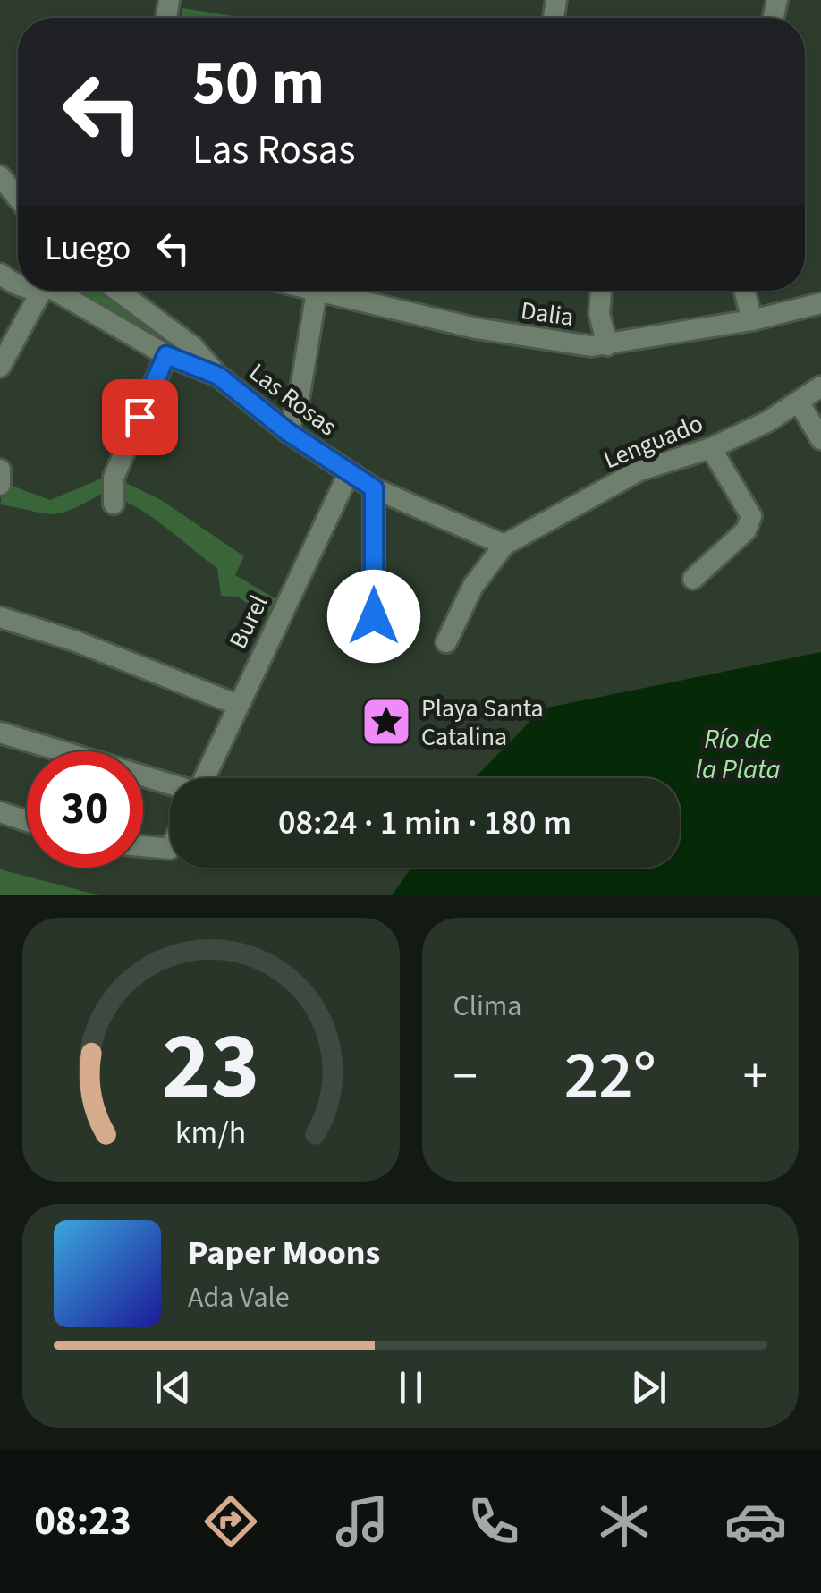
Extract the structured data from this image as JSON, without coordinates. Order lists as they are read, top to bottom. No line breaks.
{"streets":{"street":["Dalia","Las Rosas","Lenguado","Burel"]},"crossings":[["Las Rosas","Lenguado"],["Las Rosas","Burel"]],"water":["Río de la Plata"],"places":{"place":["Playa Santa Catalina"]},"page":{"turn":["50 m","Las Rosas"],"then":"Luego","limit":"30","trip":"08:24 · 1 min · 180 m","tile":"Clima","heat":["−","22°","+"],"song":["Paper Moons","Ada Vale"],"tabs":"08:23","gauge":["23","km/h"]}}
